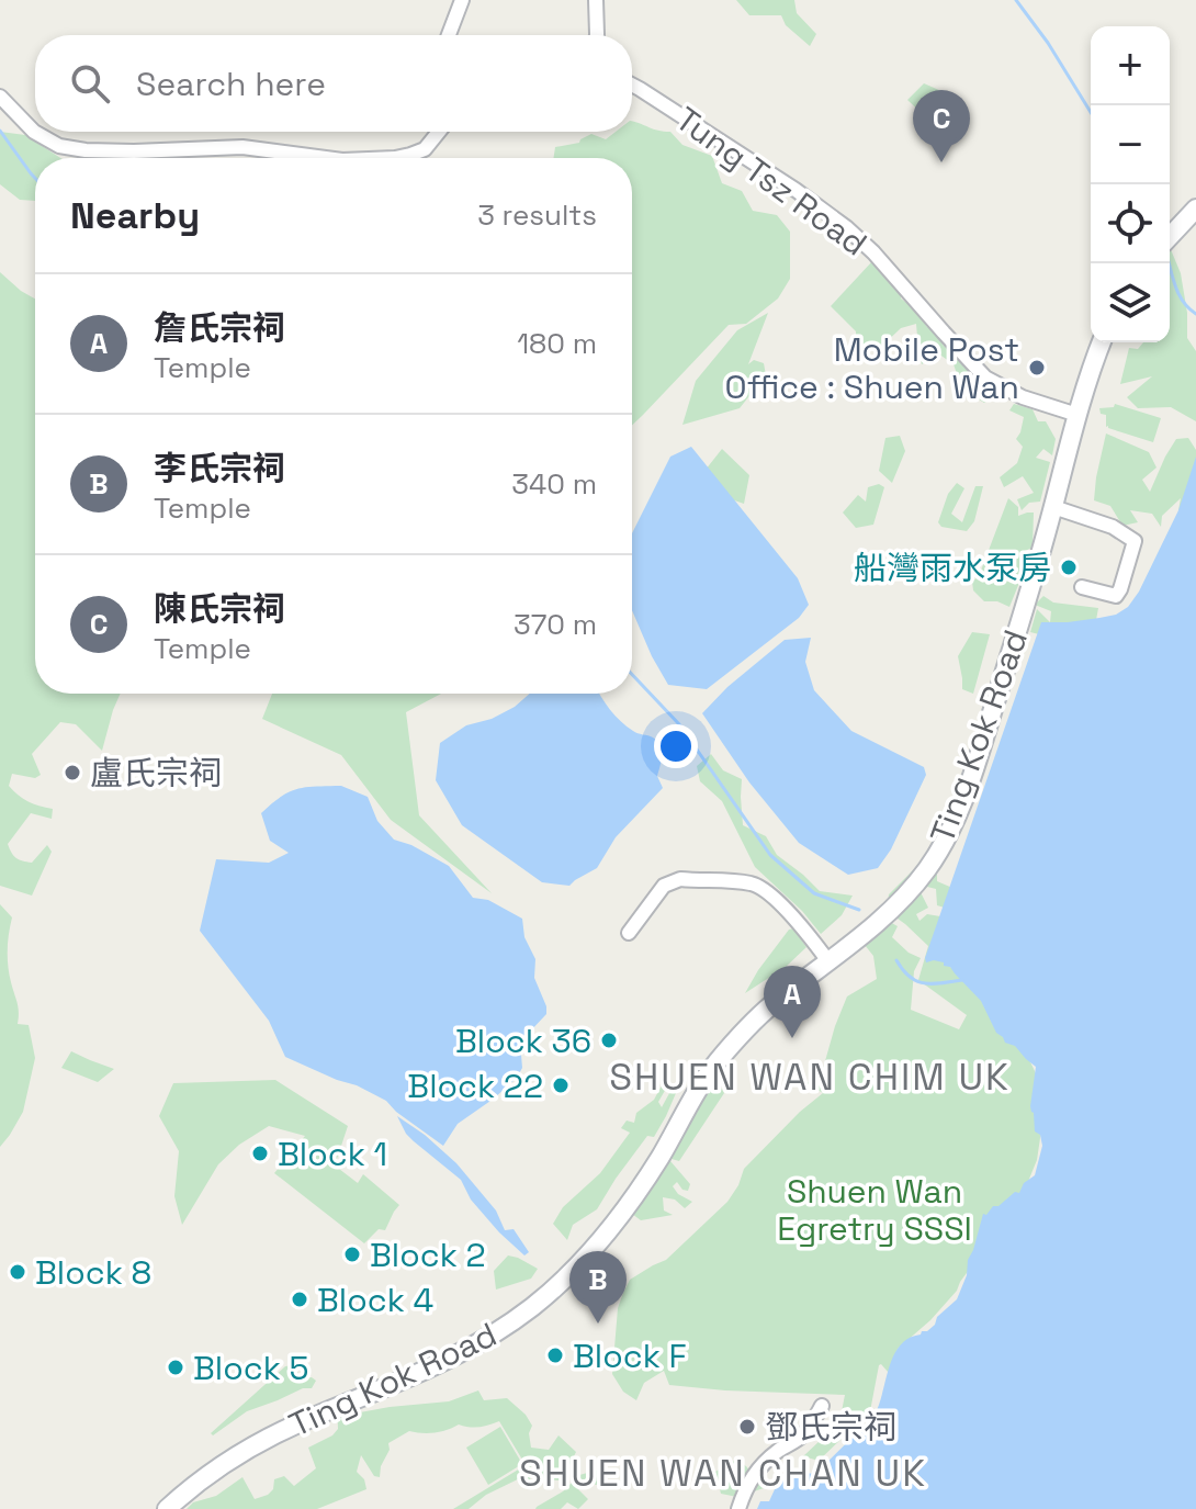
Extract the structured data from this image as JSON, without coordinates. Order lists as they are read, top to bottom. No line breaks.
{"streets":{"main road":["Ting Kok Road"],"street":["Tung Tsz Road"]},"crossings":[["Tung Tsz Road","Ting Kok Road"]],"districts":["SHUEN WAN CHIM UK","SHUEN WAN CHAN UK"],"parks":["Shuen Wan Egretry SSSI"],"places":["Mobile Post Office : Shuen Wan","船灣雨水泵房","盧氏宗祠","Block 36","Block 22","Block 1","Block 2","Block 8","Block 4","Block F","Block 5","鄧氏宗祠"],"page":{"map_buttons":["+","−"],"search":"Search here","pins":["C","A","B"],"heading":["Nearby","3 results"],"list":[{"mark":"A","name":"詹氏宗祠","note":"Temple","value":"180 m"},{"mark":"B","name":"李氏宗祠","note":"Temple","value":"340 m"},{"mark":"C","name":"陳氏宗祠","note":"Temple","value":"370 m"}]}}
